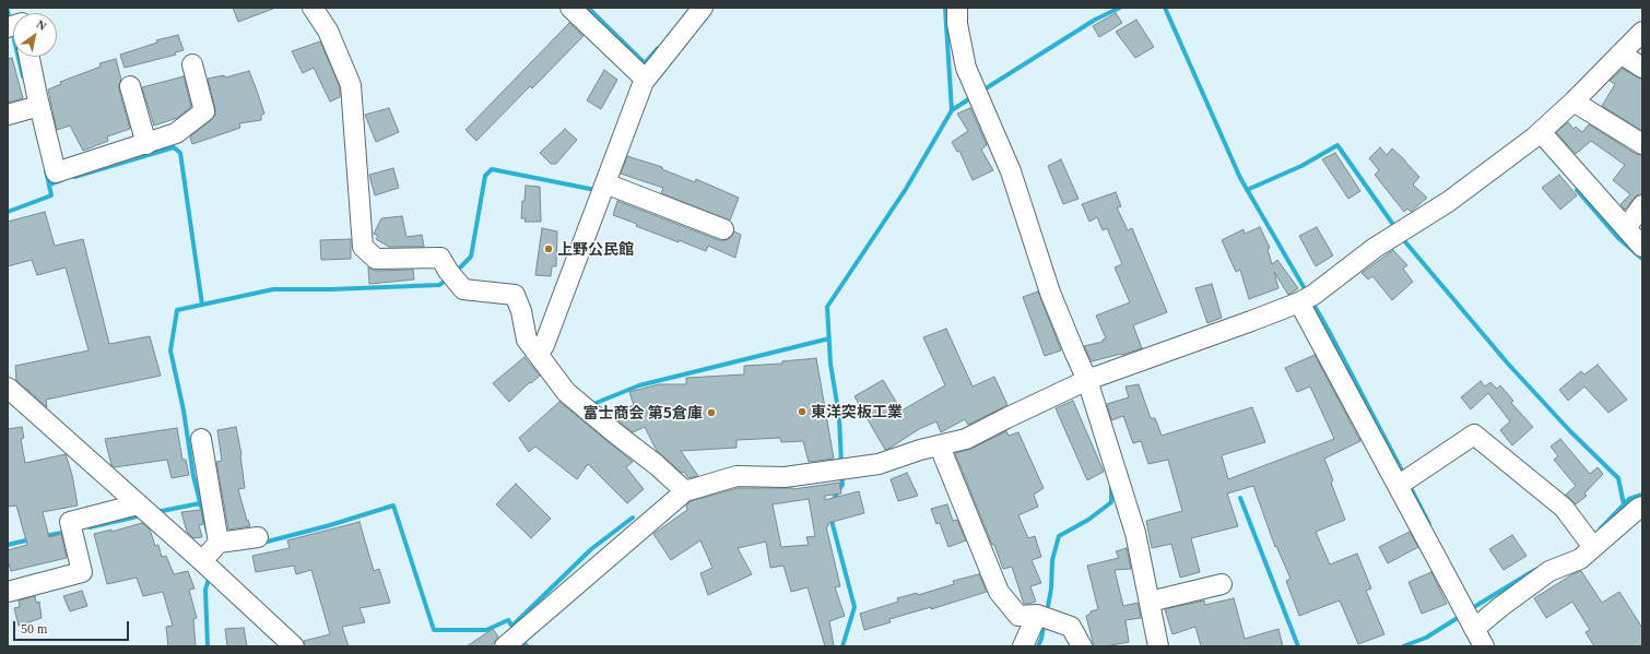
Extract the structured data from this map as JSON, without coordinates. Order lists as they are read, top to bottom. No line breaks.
{"places":["上野公民館","東洋突板工業","富士商会 第5倉庫"],"scale_bar":"50 m","north":"top right"}
